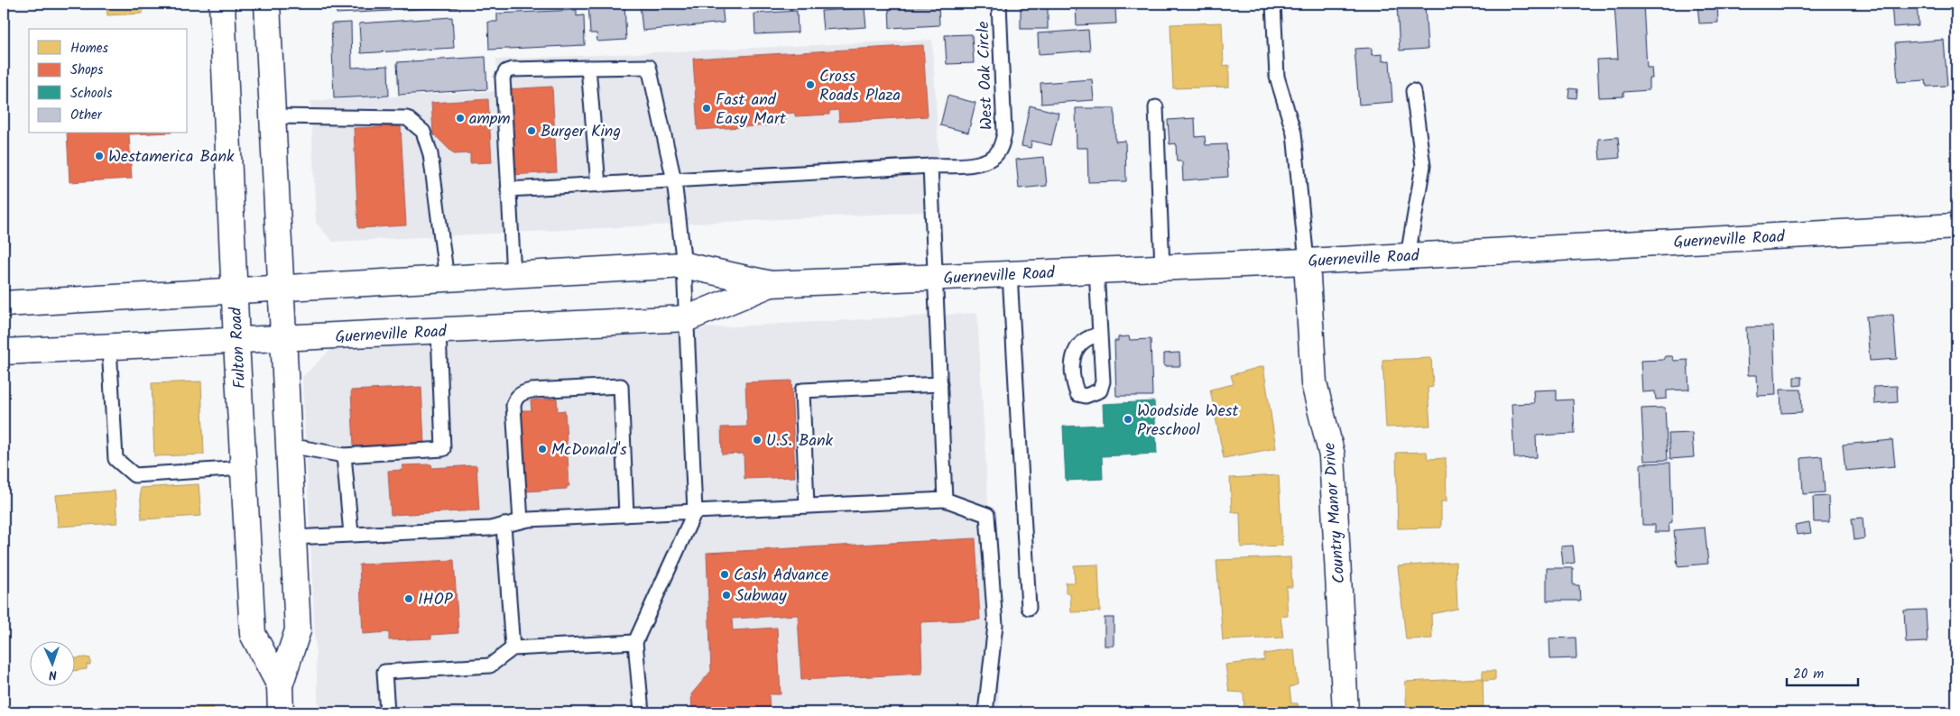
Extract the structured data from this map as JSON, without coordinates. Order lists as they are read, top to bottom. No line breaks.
{"streets":{"main road":["Guerneville Road","Fulton Road","Country Manor Drive"],"lane":["West Oak Circle"]},"crossings":[["Guerneville Road","Fulton Road"],["Guerneville Road","Country Manor Drive"]],"places":["Cross Roads Plaza","Fast and Easy Mart","ampm","Burger King","Westamerica Bank","Woodside West Preschool","U.S. Bank","McDonald's","Cash Advance","Subway","IHOP"],"legend":["Homes","Shops","Schools","Other"],"scale_bar":"20 m","north":"bottom"}
